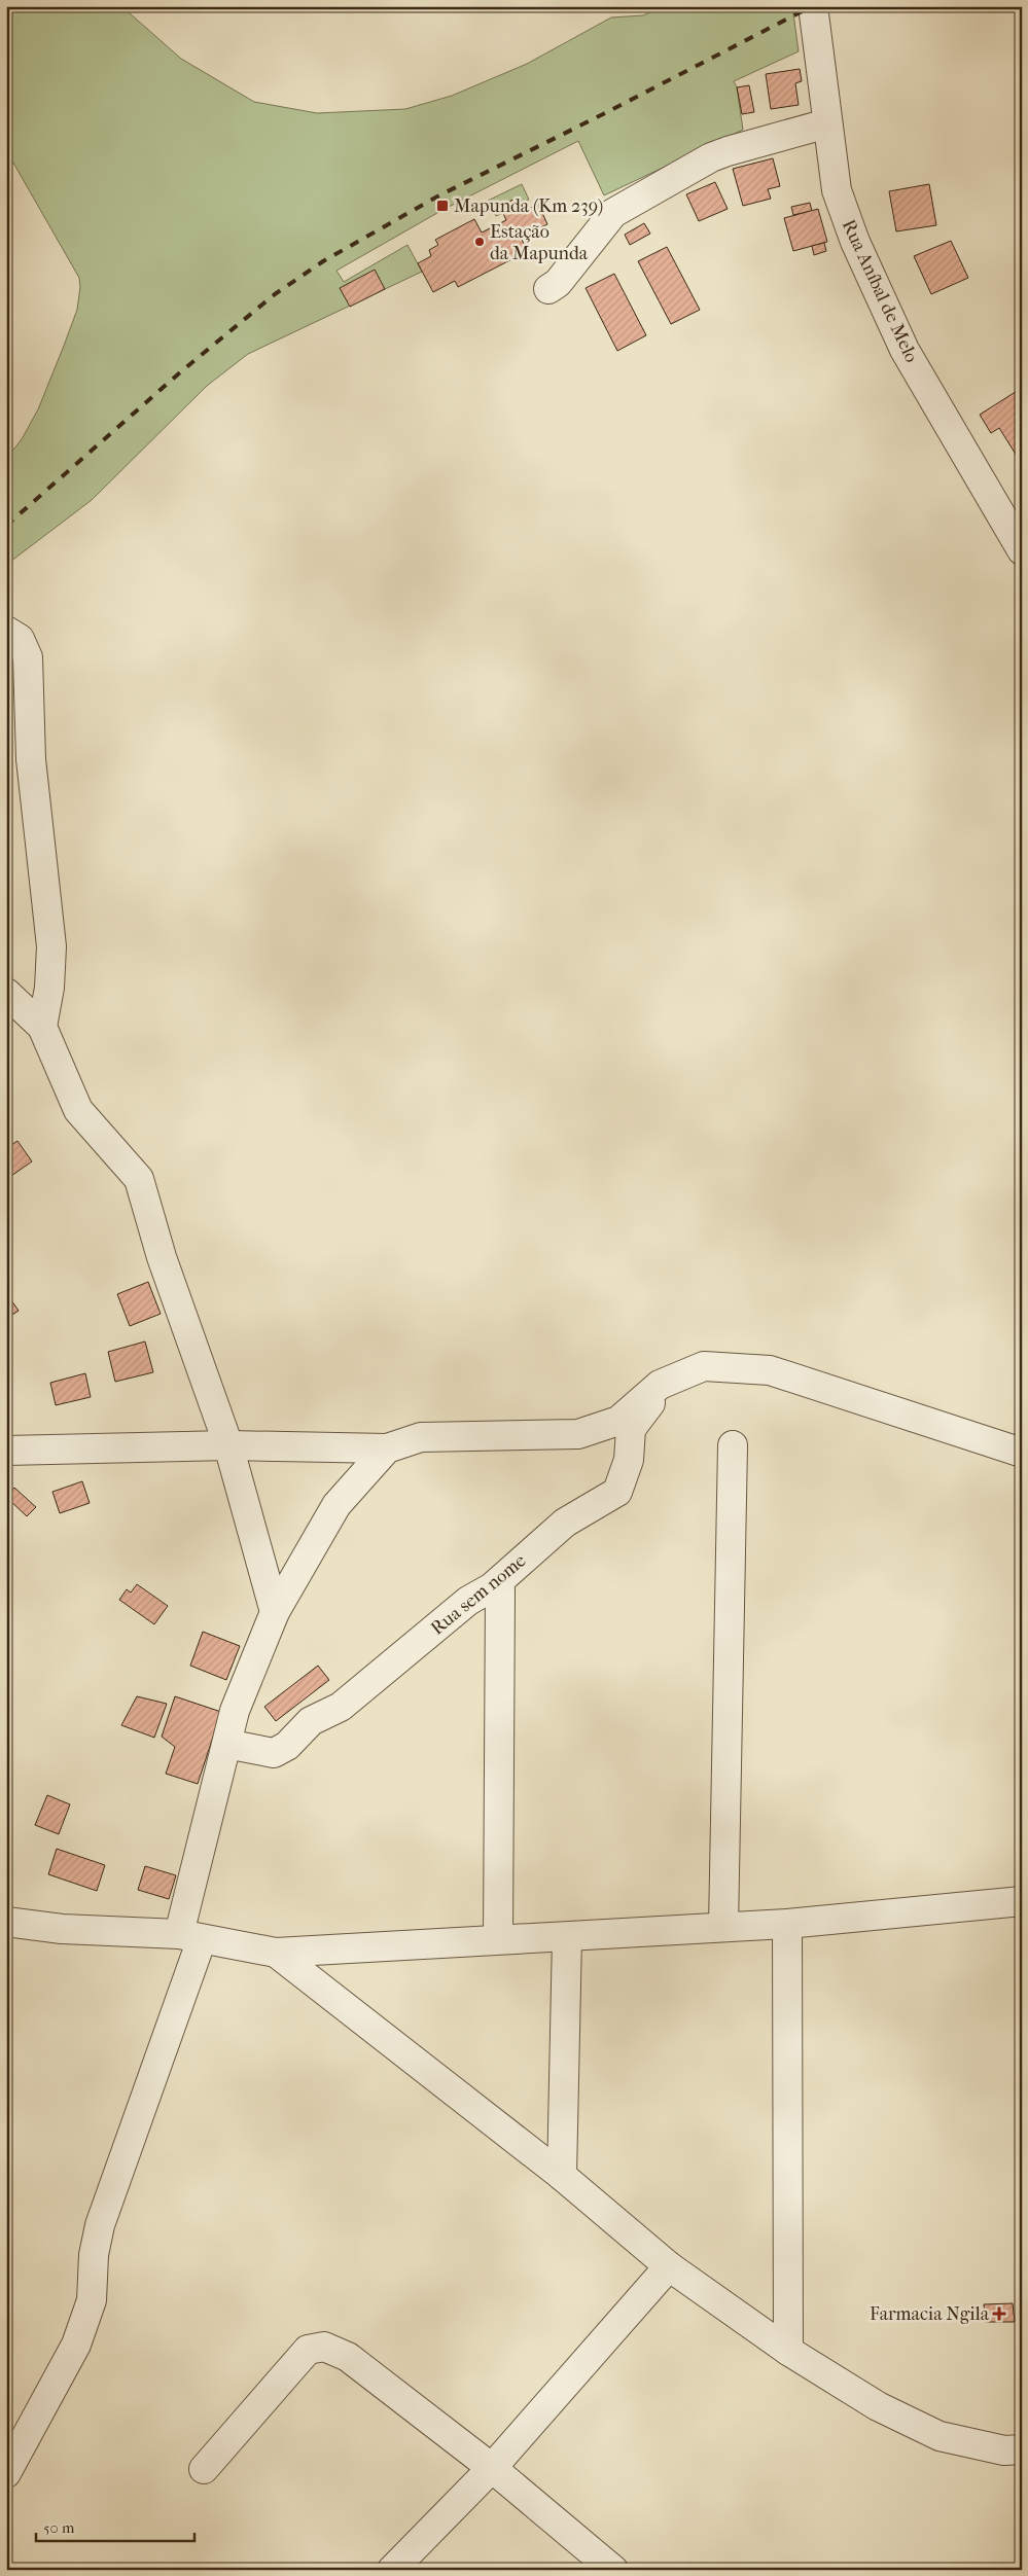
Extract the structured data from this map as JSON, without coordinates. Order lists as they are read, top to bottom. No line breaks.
{"streets":{"street":["Rua Aníbal de Melo","Rua sem nome"]},"places":{"transit":["Mapunda (Km 239)"],"other":["Estação da Mapunda"],"health":["Farmacia Ngila"]},"scale_bar":"50 m"}
